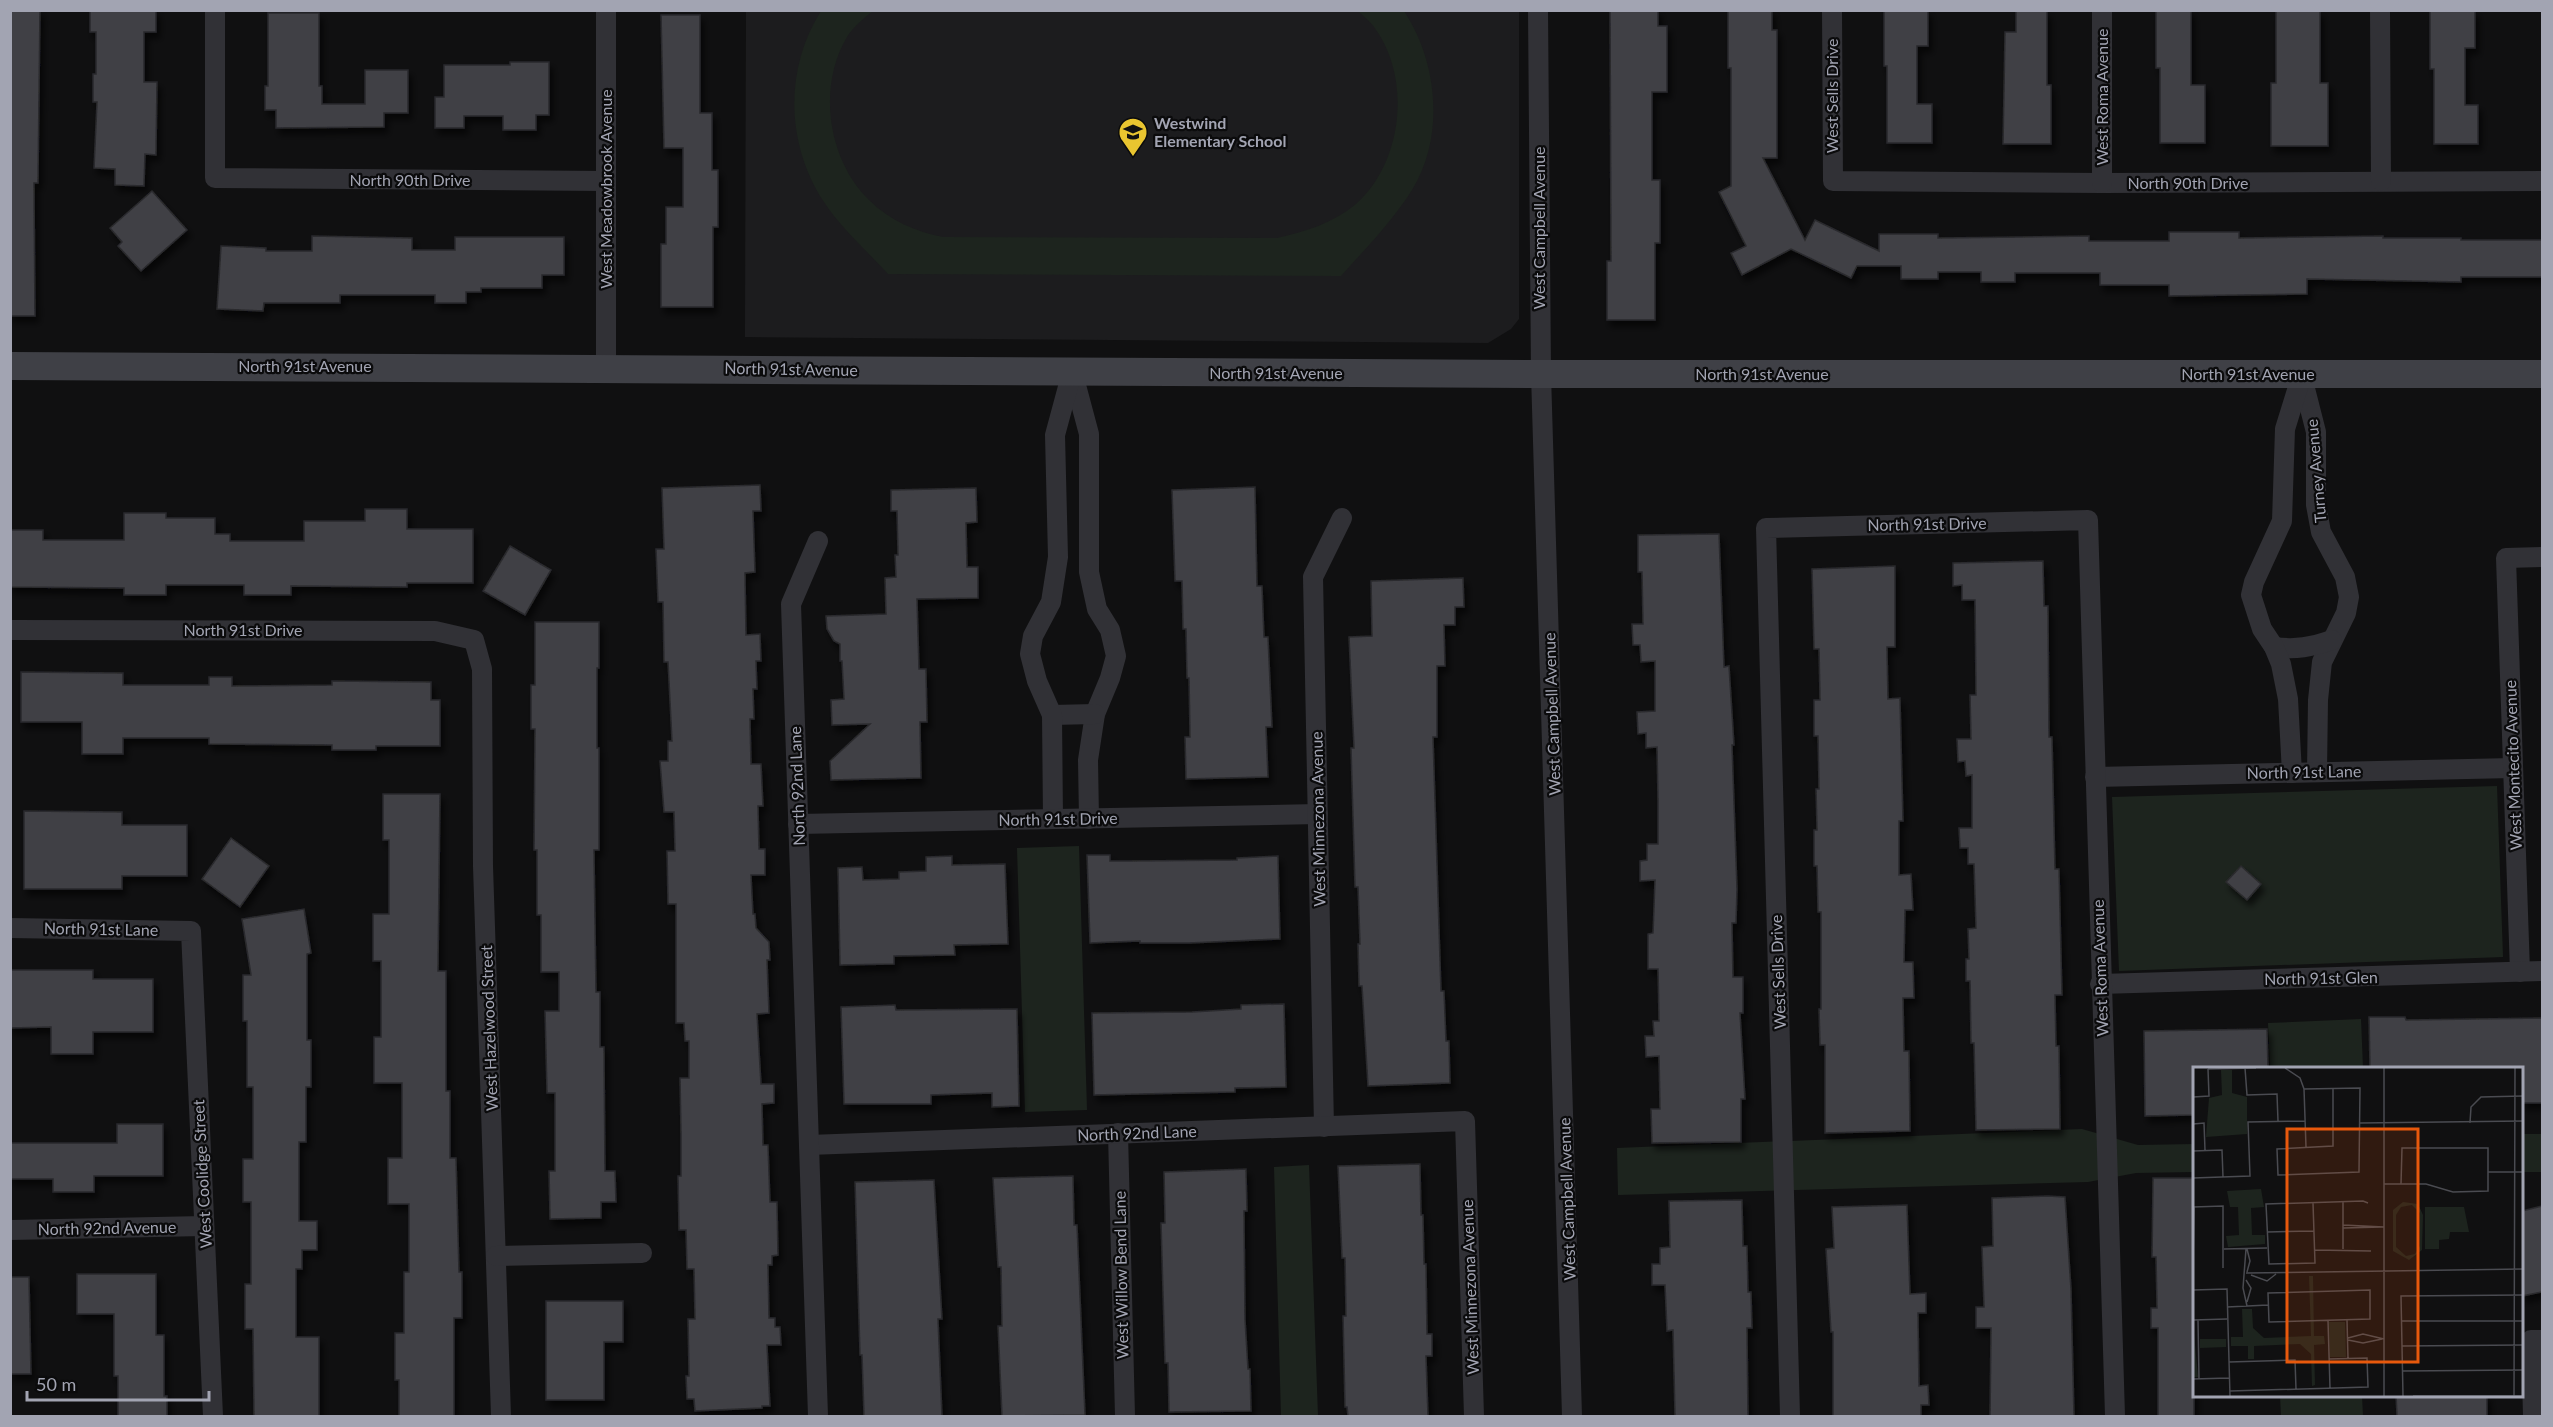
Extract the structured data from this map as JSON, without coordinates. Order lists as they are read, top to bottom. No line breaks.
{"streets":{"main road":["North 91st Avenue"],"street":["West Sells Drive","West Roma Avenue","North 90th Drive","West Meadowbrook Avenue","West Campbell Avenue","Turney Avenue","North 91st Drive","West Montecito Avenue","North 91st Lane","North 92nd Lane","West Minnezona Avenue","North 91st Glen","West Hazelwood Street","West Coolidge Street","North 92nd Avenue","West Willow Bend Lane"]},"crossings":[["West Sells Drive","North 90th Drive"],["West Sells Drive","North 91st Drive"],["West Roma Avenue","North 90th Drive"],["West Roma Avenue","North 91st Drive"],["West Roma Avenue","North 91st Lane"],["West Roma Avenue","North 91st Glen"],["North 90th Drive","West Meadowbrook Avenue"],["West Meadowbrook Avenue","North 91st Avenue"],["West Campbell Avenue","North 91st Avenue"],["North 91st Avenue","Turney Avenue"],["Turney Avenue","North 91st Lane"],["North 91st Drive","North 92nd Lane"],["North 91st Drive","West Minnezona Avenue"],["North 91st Drive","West Hazelwood Street"],["West Montecito Avenue","North 91st Lane"],["West Montecito Avenue","North 91st Glen"],["North 91st Lane","West Coolidge Street"],["North 92nd Lane","West Minnezona Avenue"],["North 92nd Lane","West Willow Bend Lane"],["West Coolidge Street","North 92nd Avenue"]],"places":{"school or university":["Westwind Elementary School"]},"scale_bar":"50 m"}
